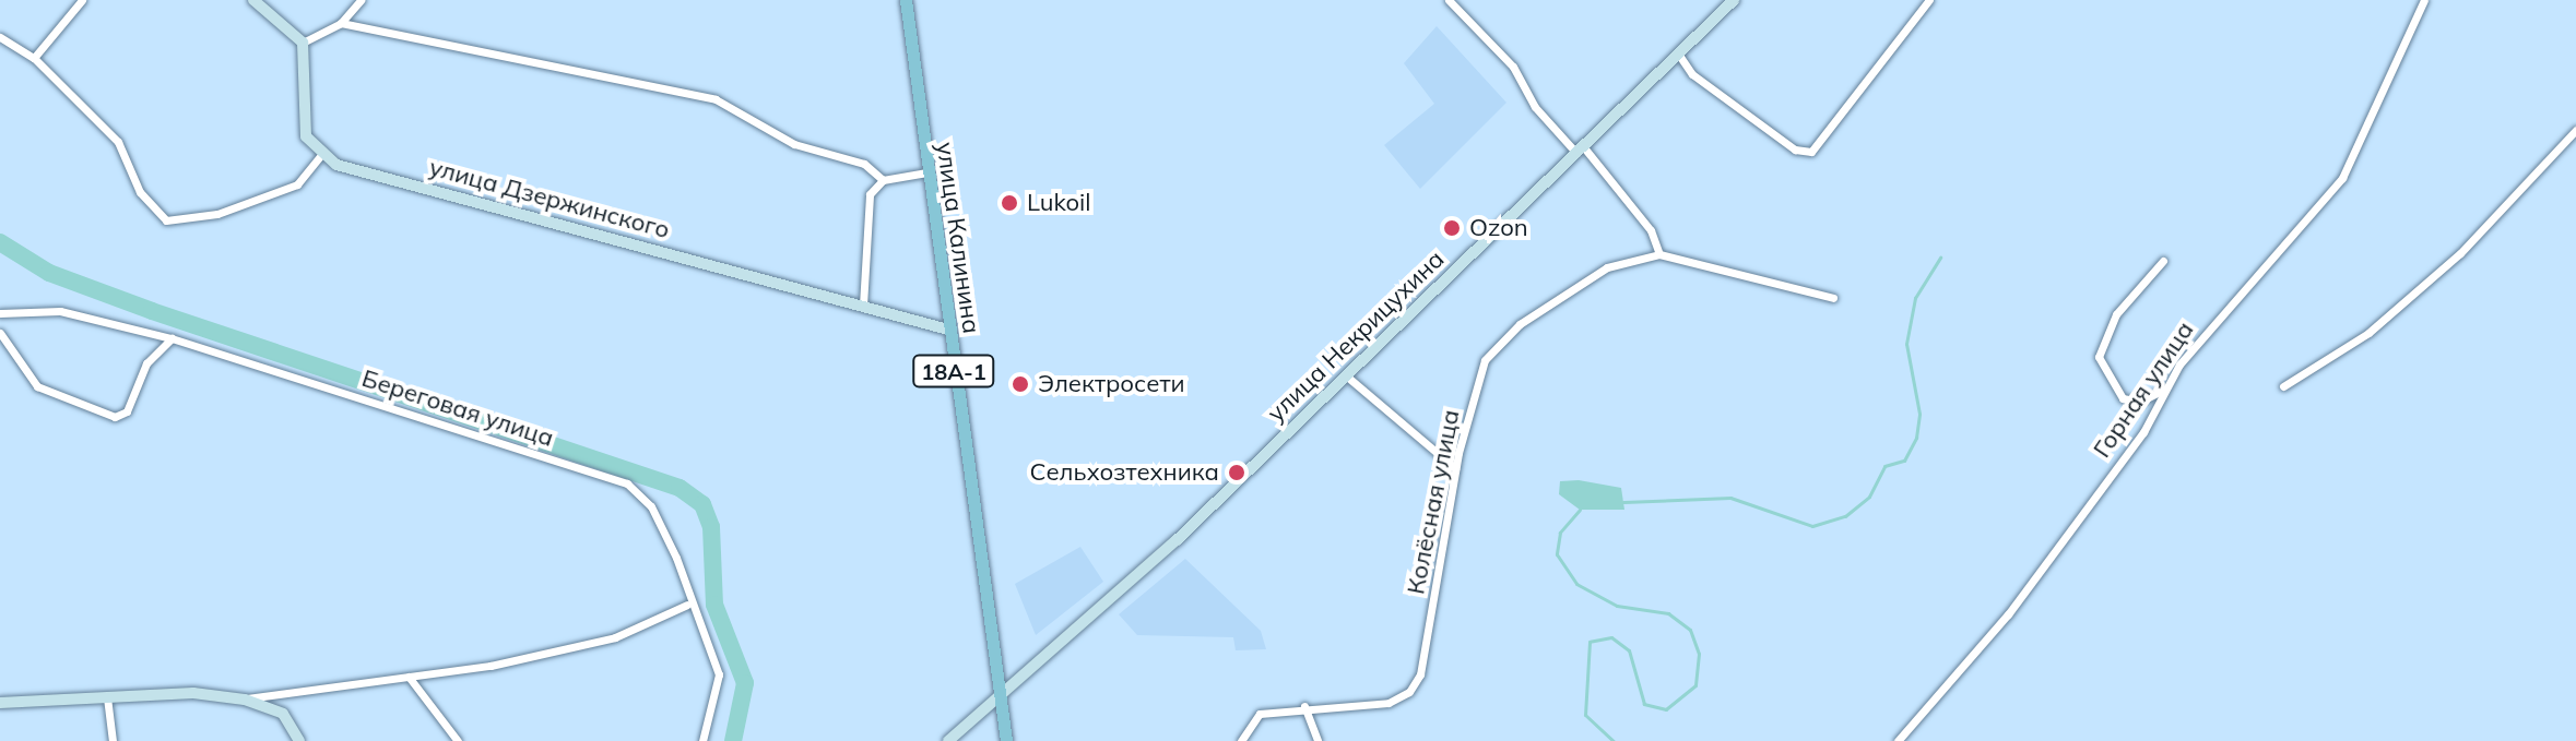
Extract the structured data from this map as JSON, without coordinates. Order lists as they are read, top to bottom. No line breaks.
{"streets":{"main road":["улица Калинина","18А-1"],"street":["улица Дзержинского","улица Некрицухина","Горная улица","Береговая улица","Колёсная улица"]},"crossings":[["улица Дзержинского","улица Калинина"],["улица Калинина","улица Некрицухина"]],"places":["Lukoil","Ozon","Электросети","Сельхозтехника"]}
